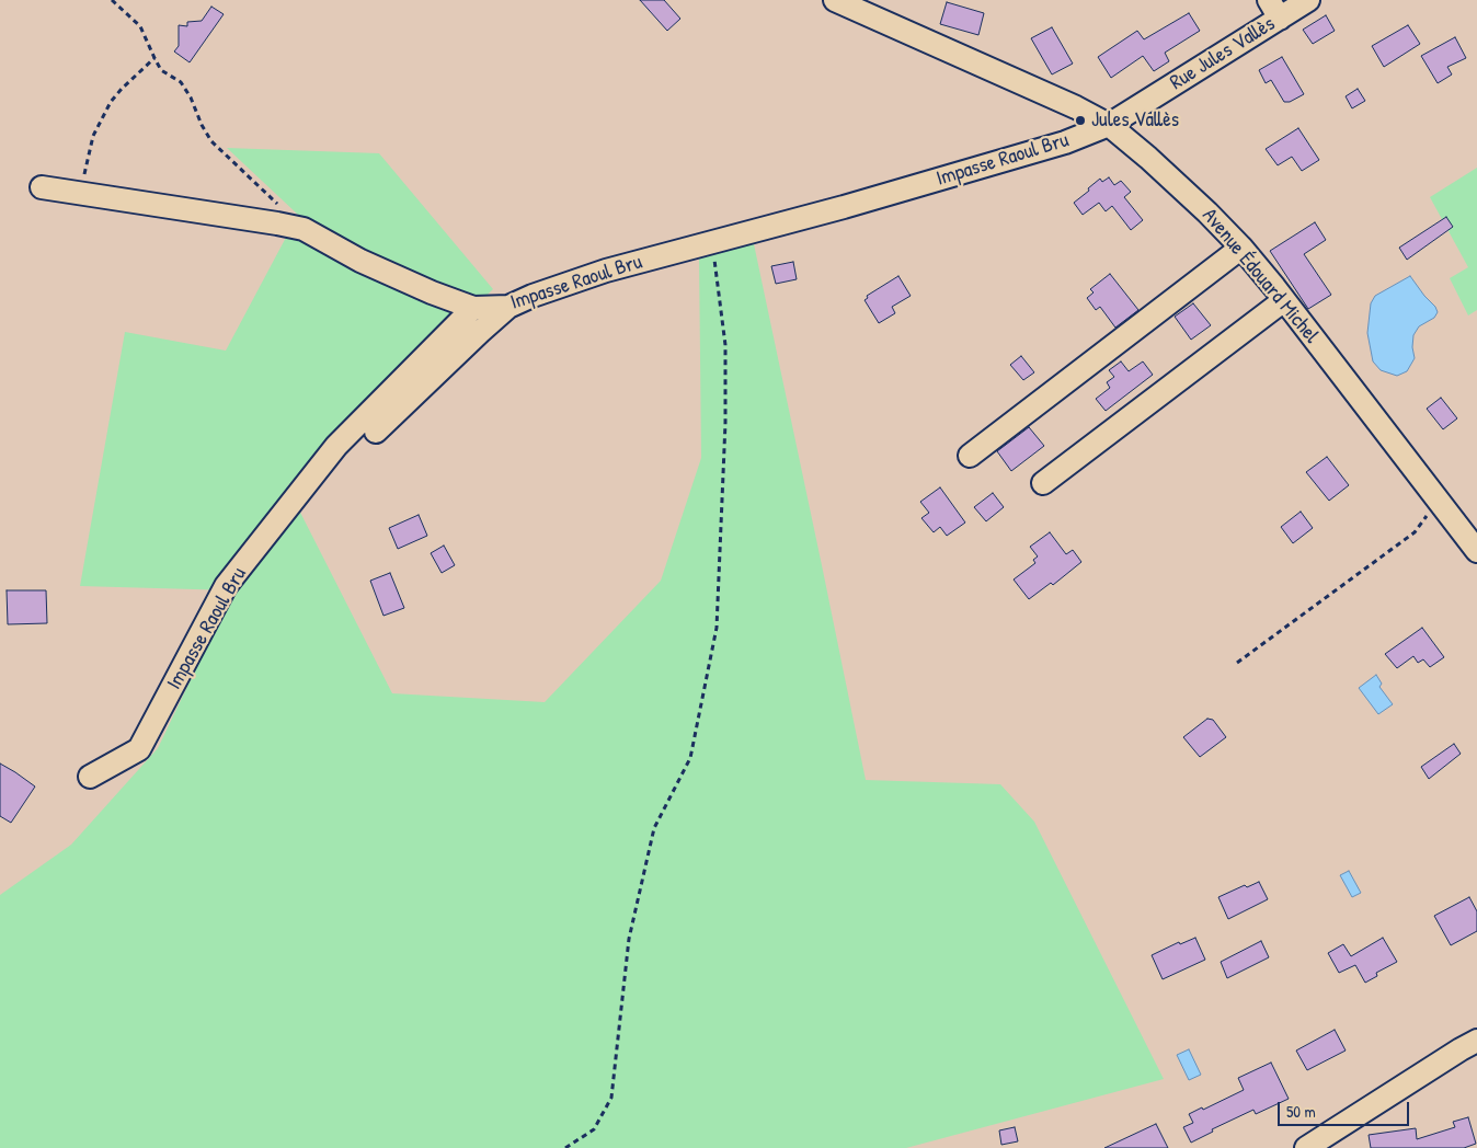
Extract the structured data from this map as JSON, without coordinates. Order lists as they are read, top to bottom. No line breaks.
{"streets":{"street":["Rue Jules Vallès","Impasse Raoul Bru","Avenue Édouard Michel"]},"crossings":[["Rue Jules Vallès","Impasse Raoul Bru"],["Rue Jules Vallès","Avenue Édouard Michel"],["Impasse Raoul Bru","Avenue Édouard Michel"]],"places":["Jules Vallès"],"scale_bar":"50 m"}
